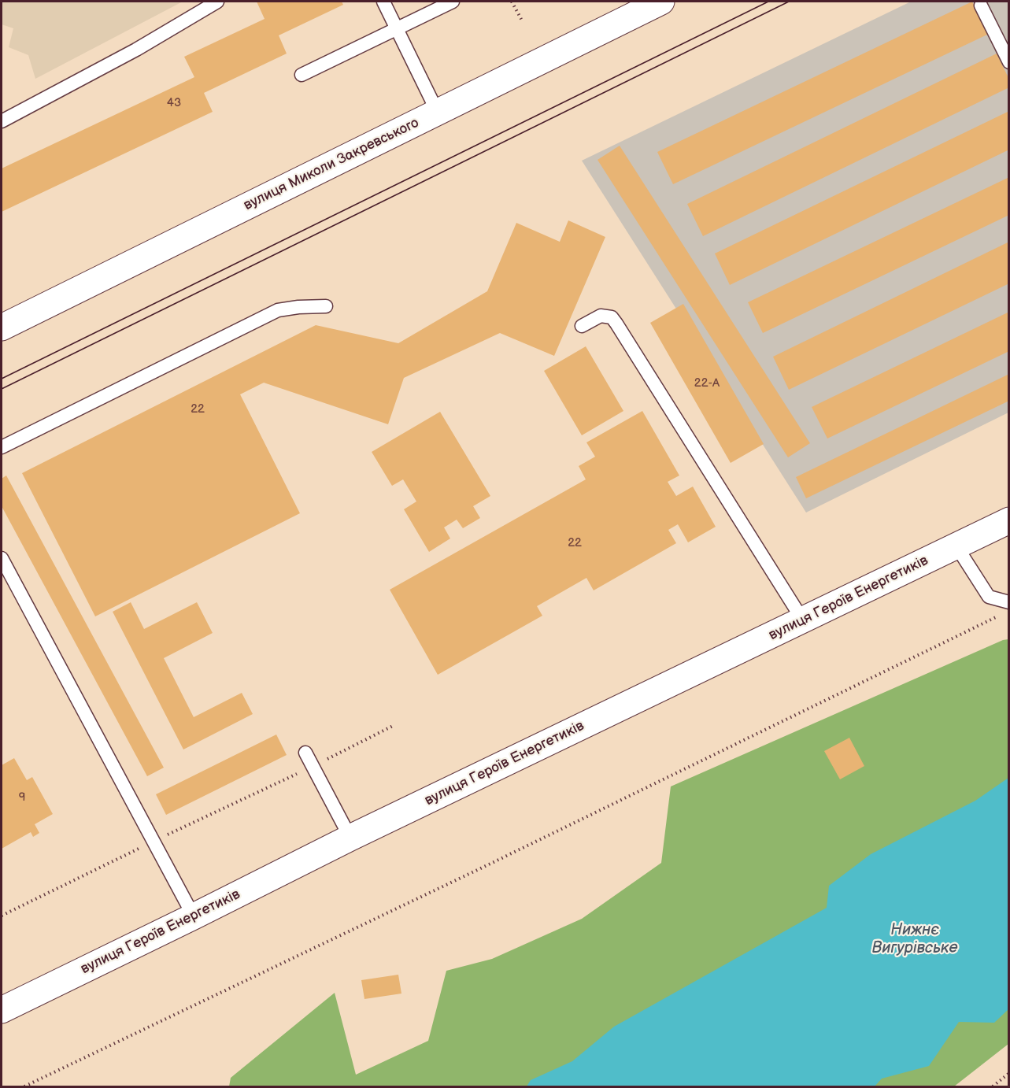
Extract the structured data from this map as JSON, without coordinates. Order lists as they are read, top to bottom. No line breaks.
{"streets":{"street":["вулиця Миколи Закревського","вулиця Героїв Енергетиків"]},"water":["Нижнє Вигурівське"],"house_numbers":["43","22-А","22","22","9"]}
